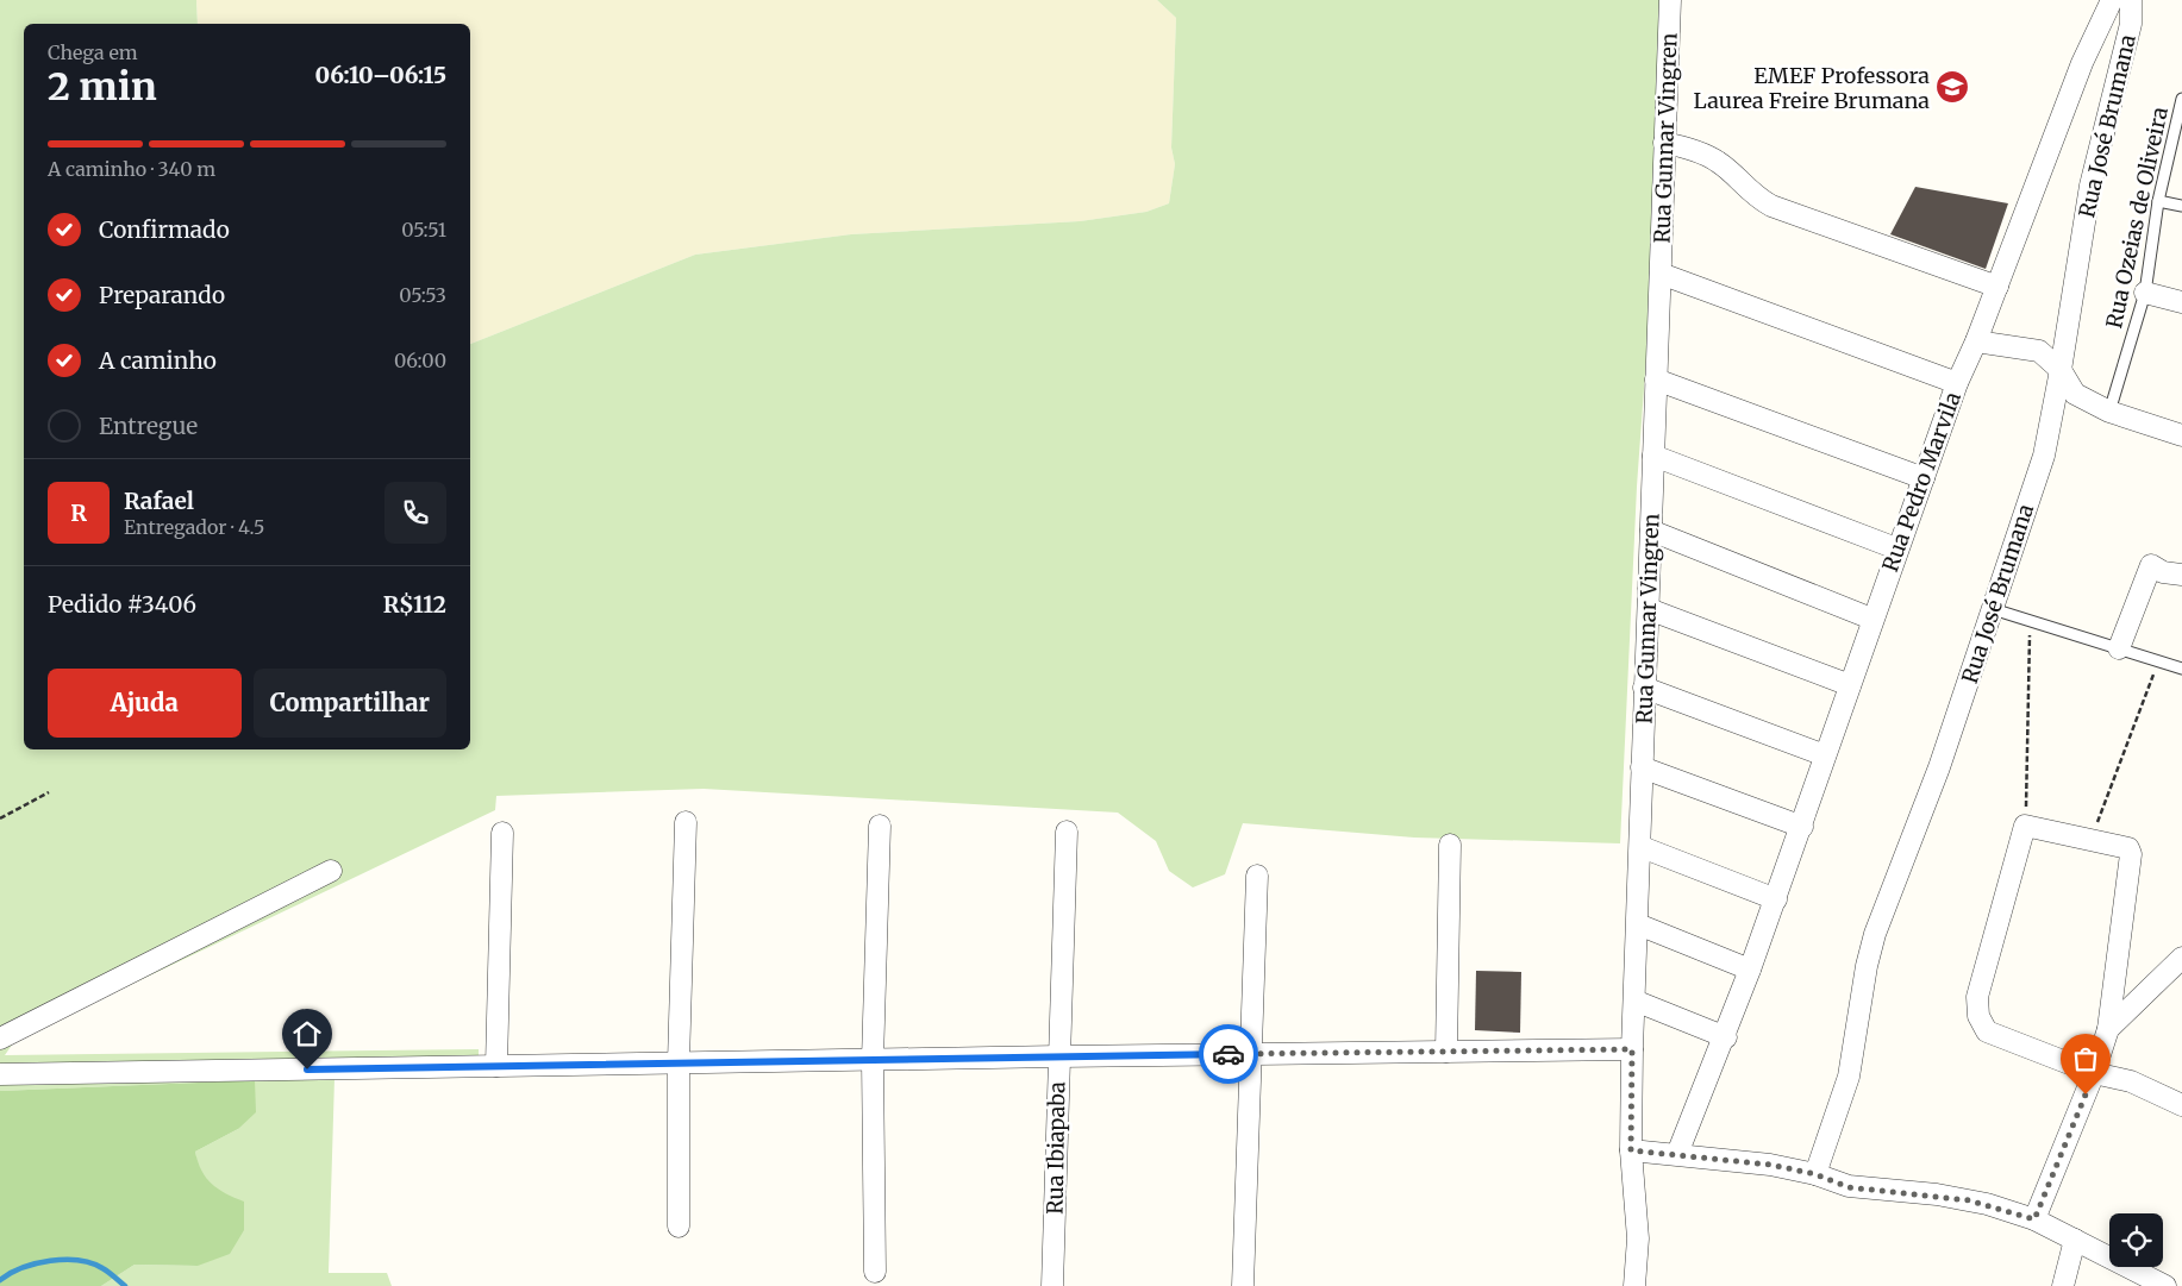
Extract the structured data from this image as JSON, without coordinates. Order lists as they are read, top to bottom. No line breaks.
{"streets":{"street":["Rua José Brumana","Rua Gunnar Vingren","Rua Pedro Marvila","Rua Ibiapaba"],"lane":["Rua Ozeias de Oliveira"]},"places":{"school or university":["EMEF Professora Laurea Freire Brumana"]},"page":{"heading":["2 min","Chega em","06:10–06:15"],"panel":["Rafael","Entregador · 4.5","Pedido #3406","R$112"],"bar":"A caminho · 340 m","list":[["Confirmado","05:51"],["Preparando","05:53"],["A caminho","06:00"],"Entregue"],"round":"R","buttons":["Ajuda","Compartilhar"]}}
